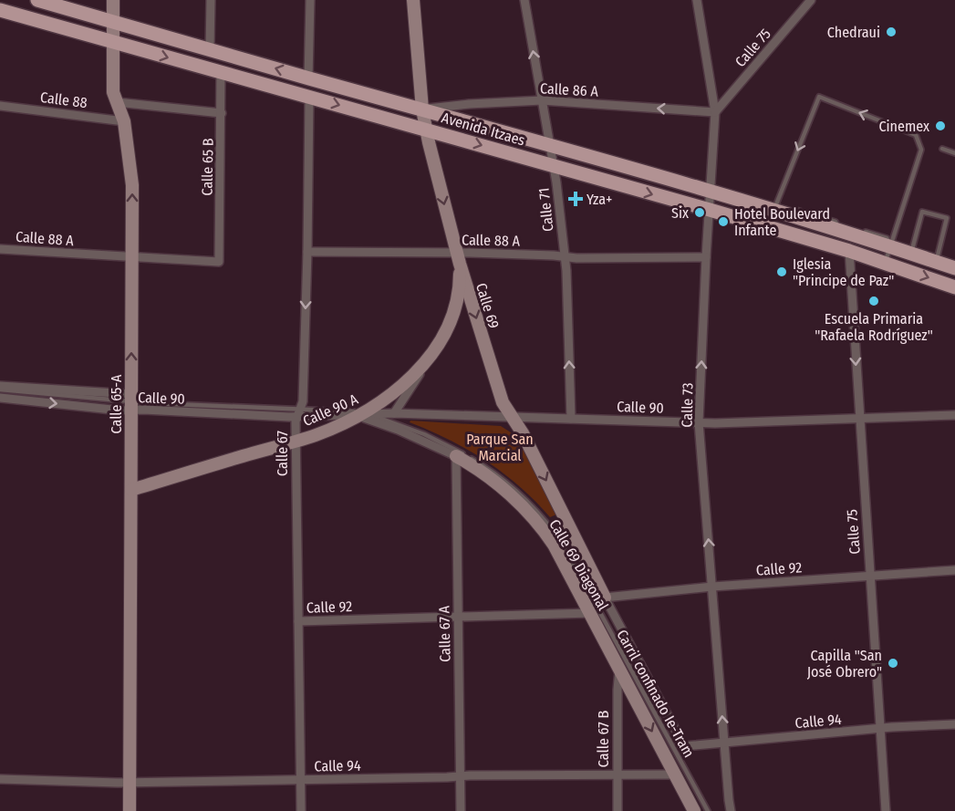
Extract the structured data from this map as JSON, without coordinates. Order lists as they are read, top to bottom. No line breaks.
{"streets":{"main road":["Avenida Itzaes","Calle 69","Calle 65-A","Calle 90 A","Calle 69 Diagonal"],"street":["Calle 75","Calle 86 A","Calle 88","Calle 65 B","Calle 71","Calle 88 A","Calle 90","Calle 73","Calle 67","Calle 92","Calle 67 A","Calle 94","Calle 67 B"],"lane":["Carril confinado Ie-Tram"]},"crossings":[["Calle 75","Calle 86 A"],["Calle 75","Avenida Itzaes"],["Calle 75","Calle 90"],["Calle 75","Calle 73"],["Calle 75","Calle 92"],["Calle 75","Calle 94"],["Calle 86 A","Avenida Itzaes"],["Calle 86 A","Calle 71"],["Calle 86 A","Calle 69"],["Calle 86 A","Calle 73"],["Calle 88","Calle 65-A"],["Avenida Itzaes","Calle 65 B"],["Avenida Itzaes","Calle 71"],["Avenida Itzaes","Calle 69"],["Avenida Itzaes","Calle 65-A"],["Avenida Itzaes","Calle 73"],["Avenida Itzaes","Calle 67"],["Calle 65 B","Calle 88 A"],["Calle 71","Calle 88 A"],["Calle 71","Calle 90"],["Calle 88 A","Calle 69"],["Calle 88 A","Calle 65-A"],["Calle 88 A","Calle 73"],["Calle 88 A","Calle 90 A"],["Calle 88 A","Calle 67"],["Calle 69","Calle 90"],["Calle 69","Calle 90 A"],["Calle 69","Calle 92"],["Calle 69","Calle 94"],["Calle 90","Calle 65-A"],["Calle 90","Calle 73"],["Calle 90","Calle 90 A"],["Calle 90","Calle 67"],["Calle 90","Calle 69 Diagonal"],["Calle 90","Carril confinado Ie-Tram"],["Calle 65-A","Calle 90 A"],["Calle 65-A","Calle 94"],["Calle 73","Calle 92"],["Calle 73","Calle 94"],["Calle 90 A","Calle 67"],["Calle 90 A","Calle 69 Diagonal"],["Calle 90 A","Carril confinado Ie-Tram"],["Calle 67","Calle 92"],["Calle 67","Calle 94"],["Calle 69 Diagonal","Calle 92"],["Calle 69 Diagonal","Calle 67 A"],["Calle 69 Diagonal","Carril confinado Ie-Tram"],["Calle 69 Diagonal","Calle 94"],["Calle 69 Diagonal","Calle 67 B"],["Calle 92","Calle 67 A"],["Calle 92","Calle 94"],["Calle 67 A","Calle 94"],["Calle 94","Calle 67 B"]],"one_way":["Calle 86 A","Calle 71","Calle 69","Calle 73"],"parks":["Parque San Marcial"],"places":{"other":["Chedraui","Cinemex","Six","Hotel Boulevard Infante","Iglesia \"Principe de Paz\"","Escuela Primaria \"Rafaela Rodríguez\"","Capilla \"San José Obrero\""],"health":["Yza+"]}}
